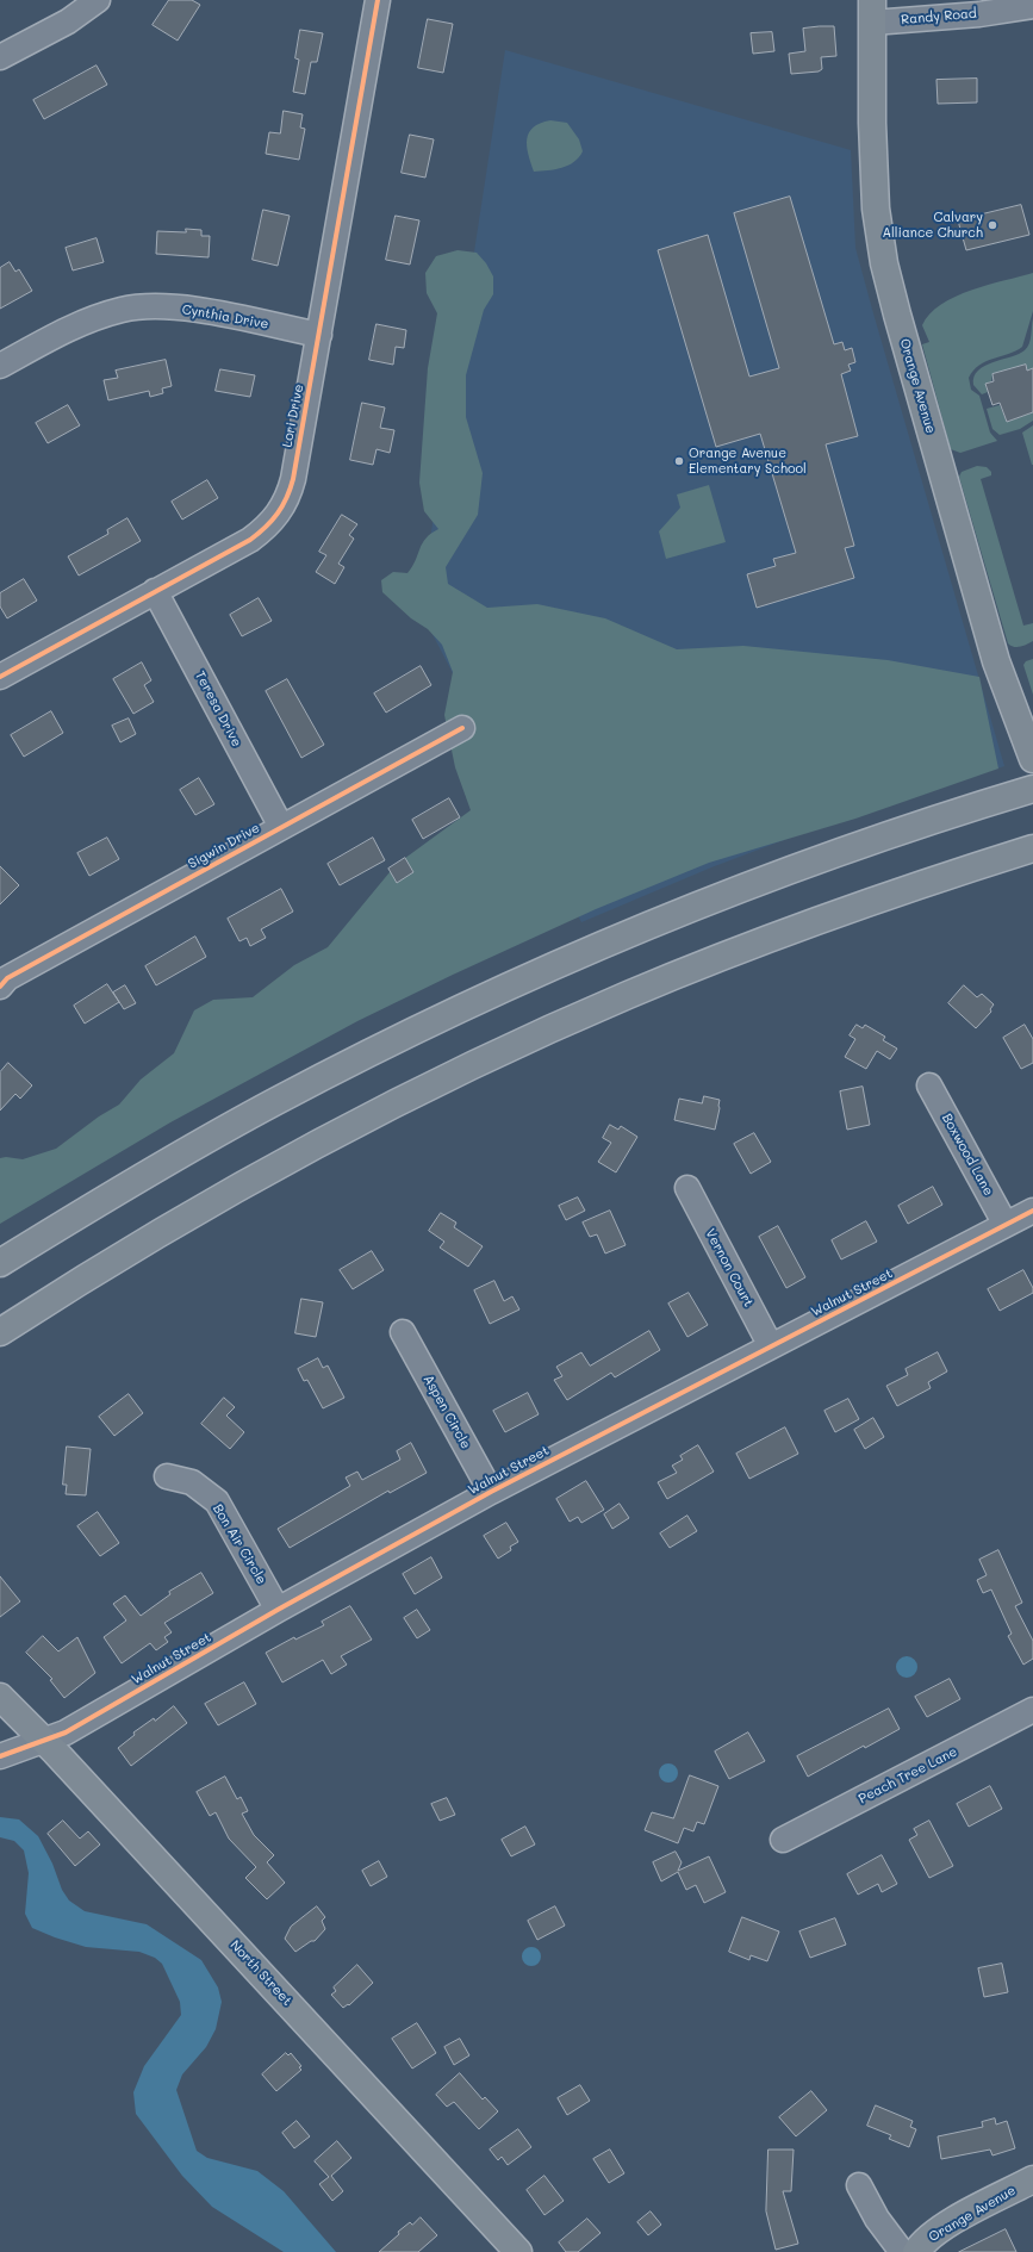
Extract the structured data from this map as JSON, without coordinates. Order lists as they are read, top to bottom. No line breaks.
{"streets":{"main road":["Orange Avenue","North Street"],"street":["Randy Road","Cynthia Drive","Lori Drive","Teresa Drive","Sigwin Drive","Boxwood Lane","Vernon Court","Walnut Street","Aspen Circle","Bon Air Circle","Peach Tree Lane"]},"crossings":[["Randy Road","Orange Avenue"],["Cynthia Drive","Lori Drive"],["Lori Drive","Teresa Drive"],["Teresa Drive","Sigwin Drive"],["Boxwood Lane","Walnut Street"],["Vernon Court","Walnut Street"],["Walnut Street","Aspen Circle"],["Walnut Street","Bon Air Circle"],["Walnut Street","North Street"]],"places":["Calvary Alliance Church","Orange Avenue Elementary School"]}
